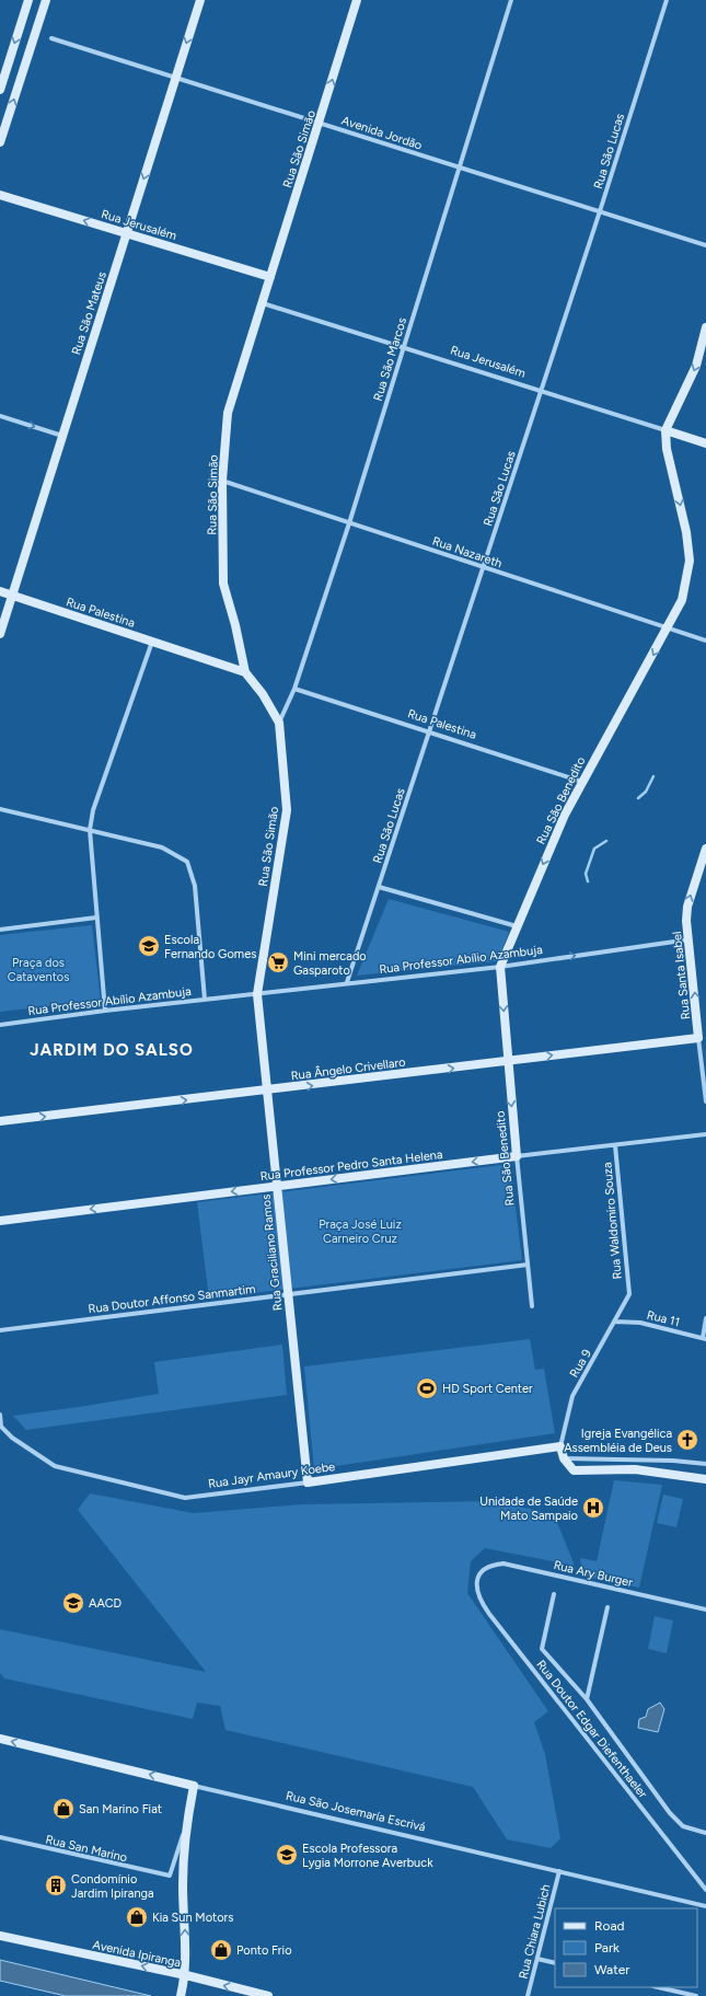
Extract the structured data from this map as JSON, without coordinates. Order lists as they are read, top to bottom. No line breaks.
{"streets":{"street":["Avenida Jordão","Rua São Simão","Rua São Lucas","Rua Jerusalém","Rua São Mateus","Rua São Marcos","Rua Nazareth","Rua Palestina","Rua São Benedito","Rua Professor Abílio Azambuja","Rua Santa Isabel","Rua Ângelo Crivellaro","Rua Professor Pedro Santa Helena","Rua Waldomiro Souza","Rua Graciliano Ramos","Rua Doutor Affonso Sanmartim","Rua 11","Rua 9","Rua Jayr Amaury Koebe","Rua Ary Burger","Rua Doutor Edgar Diefenthaeler","Rua São Josemaría Escrivá","Rua San Marino","Rua Chiara Lubich","Avenida Ipiranga"]},"crossings":[["Avenida Jordão","Rua São Simão"],["Avenida Jordão","Rua São Lucas"],["Avenida Jordão","Rua São Mateus"],["Avenida Jordão","Rua São Marcos"],["Rua São Simão","Rua Jerusalém"],["Rua São Simão","Rua São Marcos"],["Rua São Simão","Rua Nazareth"],["Rua São Simão","Rua Palestina"],["Rua São Simão","Rua Professor Abílio Azambuja"],["Rua São Simão","Rua Graciliano Ramos"],["Rua São Lucas","Rua Jerusalém"],["Rua São Lucas","Rua Nazareth"],["Rua São Lucas","Rua Palestina"],["Rua São Lucas","Rua Professor Abílio Azambuja"],["Rua Jerusalém","Rua São Mateus"],["Rua Jerusalém","Rua São Marcos"],["Rua Jerusalém","Rua São Benedito"],["Rua São Mateus","Rua Palestina"],["Rua São Marcos","Rua Nazareth"],["Rua São Marcos","Rua Palestina"],["Rua Nazareth","Rua São Benedito"],["Rua Palestina","Rua São Benedito"],["Rua São Benedito","Rua Professor Abílio Azambuja"],["Rua São Benedito","Rua Ângelo Crivellaro"],["Rua São Benedito","Rua Professor Pedro Santa Helena"],["Rua São Benedito","Rua Doutor Affonso Sanmartim"],["Rua Professor Abílio Azambuja","Rua Santa Isabel"],["Rua Professor Abílio Azambuja","Rua Graciliano Ramos"],["Rua Santa Isabel","Rua Ângelo Crivellaro"],["Rua Ângelo Crivellaro","Rua Graciliano Ramos"],["Rua Professor Pedro Santa Helena","Rua Waldomiro Souza"],["Rua Professor Pedro Santa Helena","Rua Graciliano Ramos"],["Rua Waldomiro Souza","Rua 9"],["Rua Graciliano Ramos","Rua Doutor Affonso Sanmartim"],["Rua Graciliano Ramos","Rua Jayr Amaury Koebe"],["Rua 11","Rua 9"],["Rua 9","Rua Jayr Amaury Koebe"],["Rua Ary Burger","Rua Doutor Edgar Diefenthaeler"],["Rua São Josemaría Escrivá","Rua Chiara Lubich"]],"one_way":["Rua São Mateus","Rua São Benedito","Rua Santa Isabel","Rua Ângelo Crivellaro","Rua Professor Pedro Santa Helena","Avenida Ipiranga"],"districts":["JARDIM DO SALSO"],"parks":["Praça dos Cataventos","Praça José Luiz Carneiro Cruz"],"places":{"school or university":["Escola Fernando Gomes","AACD","Escola Professora Lygia Morrone Averbuck"],"supermarket":["Mini mercado Gasparoto"],"sports":["HD Sport Center"],"church":["Igreja Evangélica Assembléia de Deus"],"hospital":["Unidade de Saúde Mato Sampaio"],"shop":["San Marino Fiat","Kia Sun Motors","Ponto Frio"],"building":["Condomínio Jardim Ipiranga"]},"legend":["Road","Park","Water"]}
